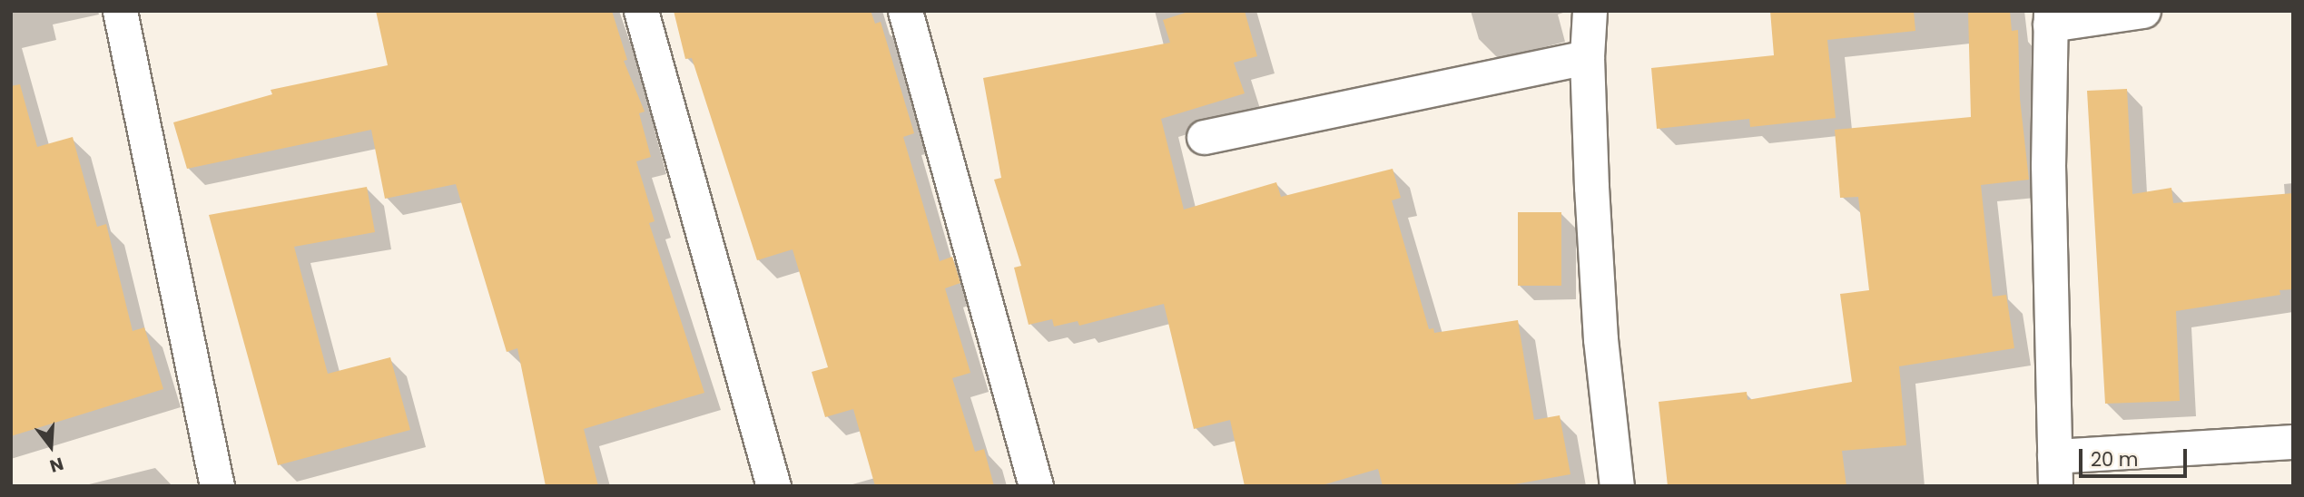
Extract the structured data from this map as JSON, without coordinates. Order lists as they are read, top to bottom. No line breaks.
{"scale_bar":"20 m","north":"bottom"}
